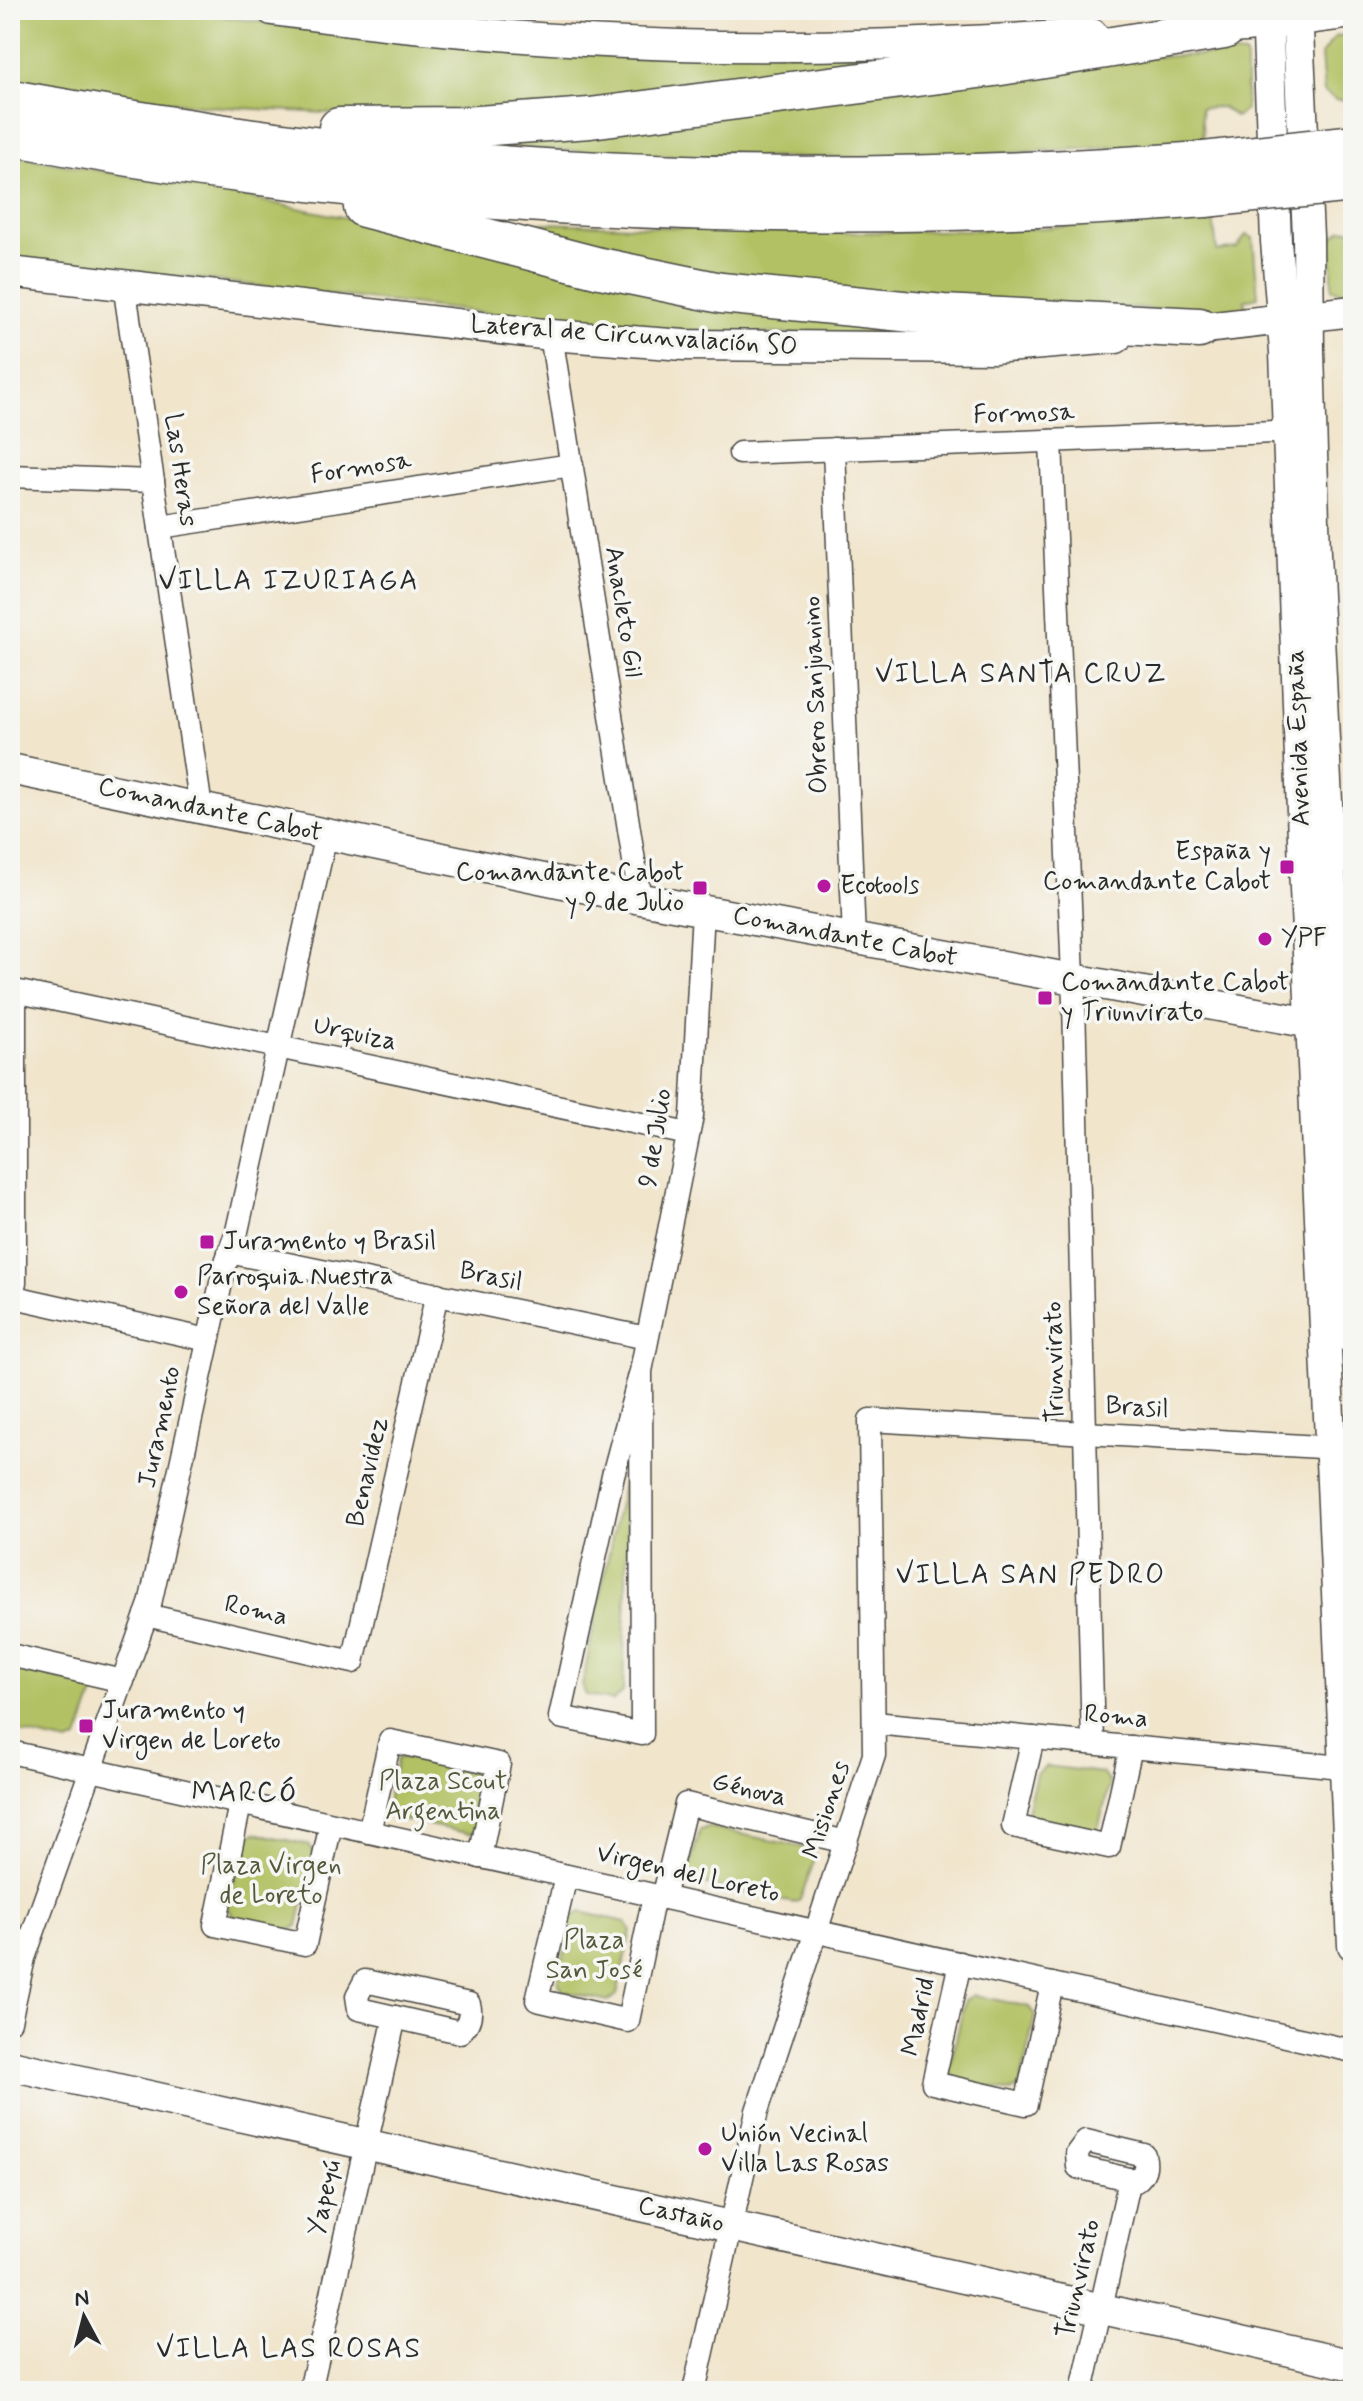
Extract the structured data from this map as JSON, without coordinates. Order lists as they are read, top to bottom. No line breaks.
{"streets":{"main road":["Lateral de Circunvalación SO","Avenida España","Comandante Cabot","Castaño"],"street":["Formosa","Las Heras","Anacleto Gil","Obrero Sanjuanino","Urquiza","9 de Julio","Brasil","Triunvirato","Juramento","Benavidez","Roma","Génova","Misiones","Virgen del Loreto","Madrid","Yapeyú"]},"crossings":[["Lateral de Circunvalación SO","Las Heras"],["Lateral de Circunvalación SO","Anacleto Gil"],["Lateral de Circunvalación SO","Avenida España"],["Formosa","Las Heras"],["Formosa","Anacleto Gil"],["Formosa","Obrero Sanjuanino"],["Formosa","Avenida España"],["Formosa","Triunvirato"],["Las Heras","Comandante Cabot"],["Anacleto Gil","Comandante Cabot"],["Obrero Sanjuanino","Comandante Cabot"],["Avenida España","Comandante Cabot"],["Avenida España","Brasil"],["Avenida España","Roma"],["Comandante Cabot","9 de Julio"],["Comandante Cabot","Triunvirato"],["Comandante Cabot","Juramento"],["Urquiza","9 de Julio"],["Urquiza","Juramento"],["9 de Julio","Brasil"],["Brasil","Triunvirato"],["Brasil","Juramento"],["Brasil","Benavidez"],["Brasil","Misiones"],["Triunvirato","Roma"],["Triunvirato","Castaño"],["Juramento","Roma"],["Juramento","Virgen del Loreto"],["Benavidez","Roma"],["Roma","Misiones"],["Génova","Misiones"],["Génova","Virgen del Loreto"],["Misiones","Virgen del Loreto"],["Misiones","Castaño"],["Virgen del Loreto","Madrid"],["Yapeyú","Castaño"]],"districts":["VILLA IZURIAGA","VILLA SANTA CRUZ","VILLA SAN PEDRO","MARCÓ","VILLA LAS ROSAS"],"parks":["Plaza Scout Argentina","Plaza Virgen de Loreto","Plaza San José"],"places":{"transit":["España y Comandante Cabot","Comandante Cabot y 9 de Julio","Comandante Cabot y Triunvirato","Juramento y Brasil","Juramento y Virgen de Loreto"],"other":["Ecotools","YPF","Parroquia Nuestra Señora del Valle","Unión Vecinal Villa Las Rosas"]},"north":"top"}
